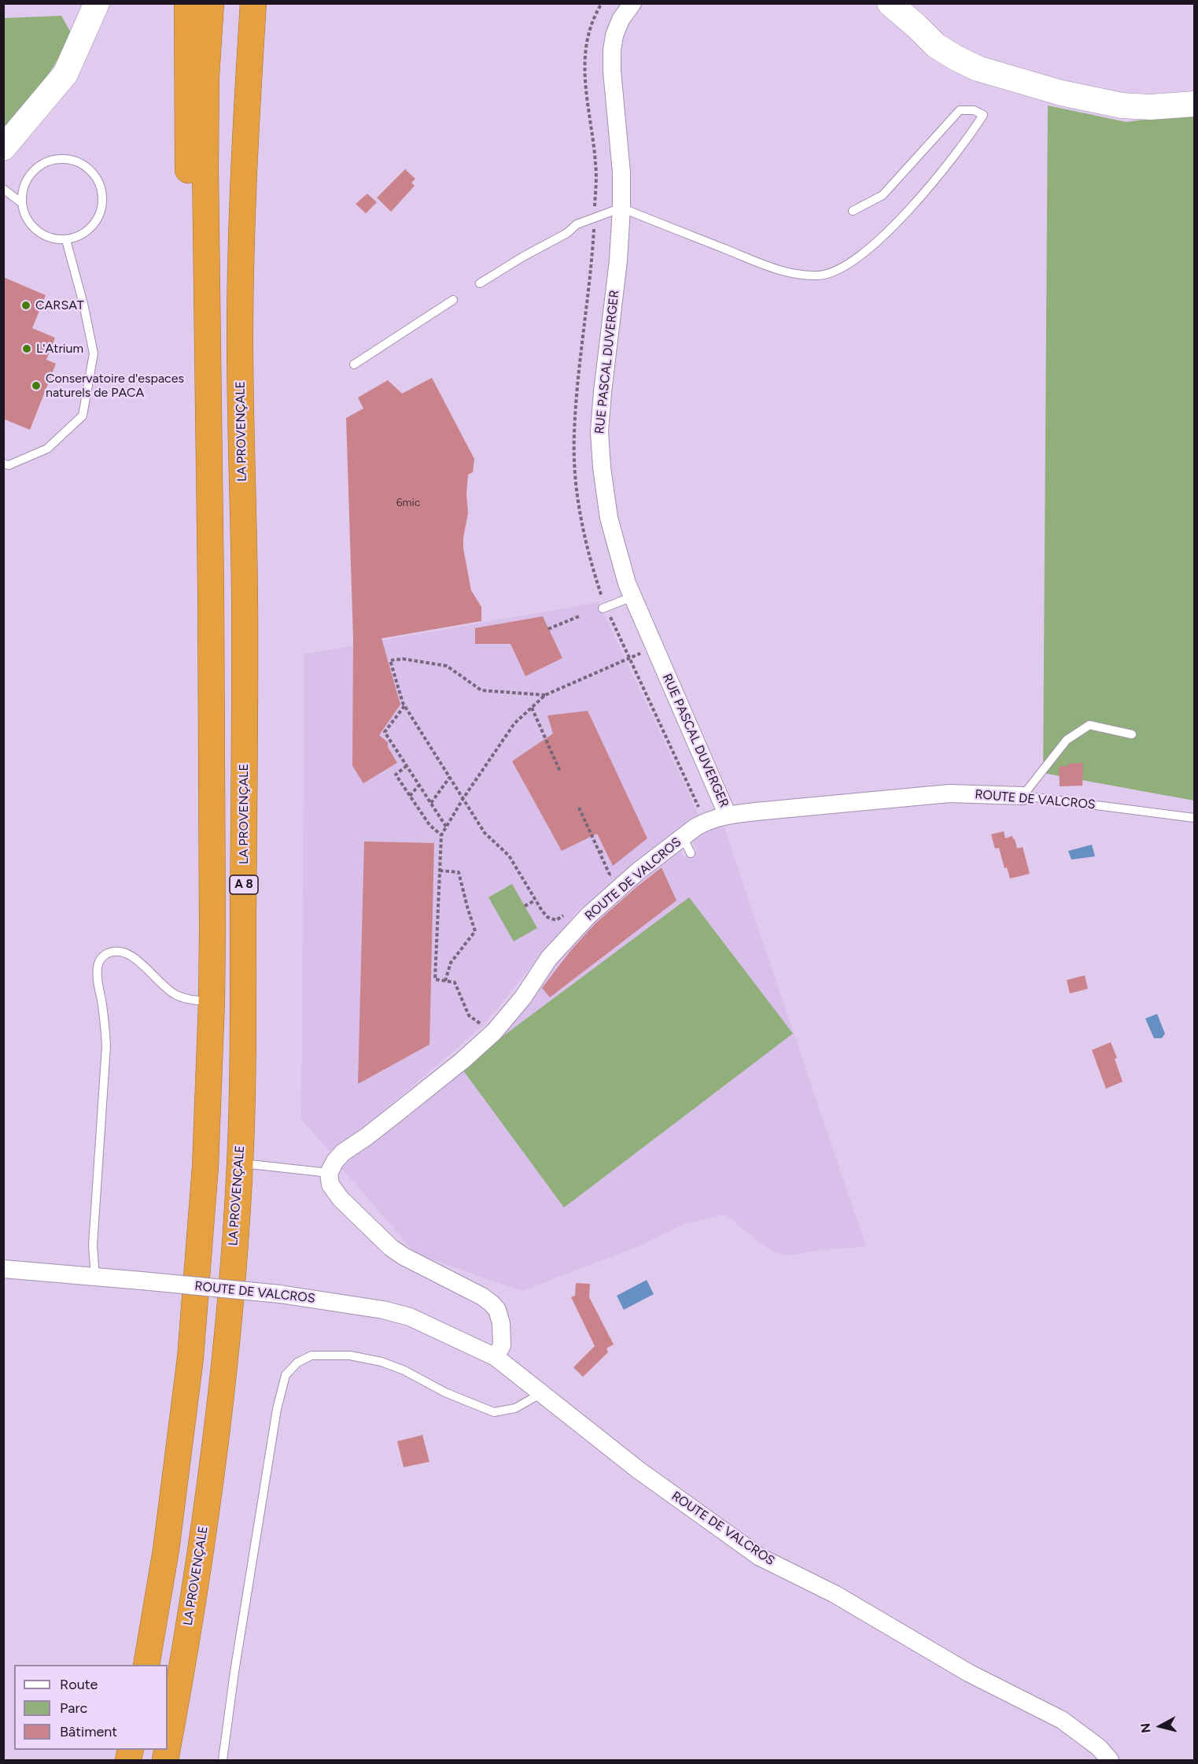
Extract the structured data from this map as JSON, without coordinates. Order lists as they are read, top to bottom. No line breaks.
{"streets":{"highway":["LA PROVENÇALE","A 8"],"street":["RUE PASCAL DUVERGER","ROUTE DE VALCROS"]},"crossings":[["RUE PASCAL DUVERGER","ROUTE DE VALCROS"]],"places":["CARSAT","L'Atrium","Conservatoire d'espaces naturels de PACA"],"house_numbers":["6mic"],"legend":["Route","Parc","Bâtiment"],"north":"left"}
